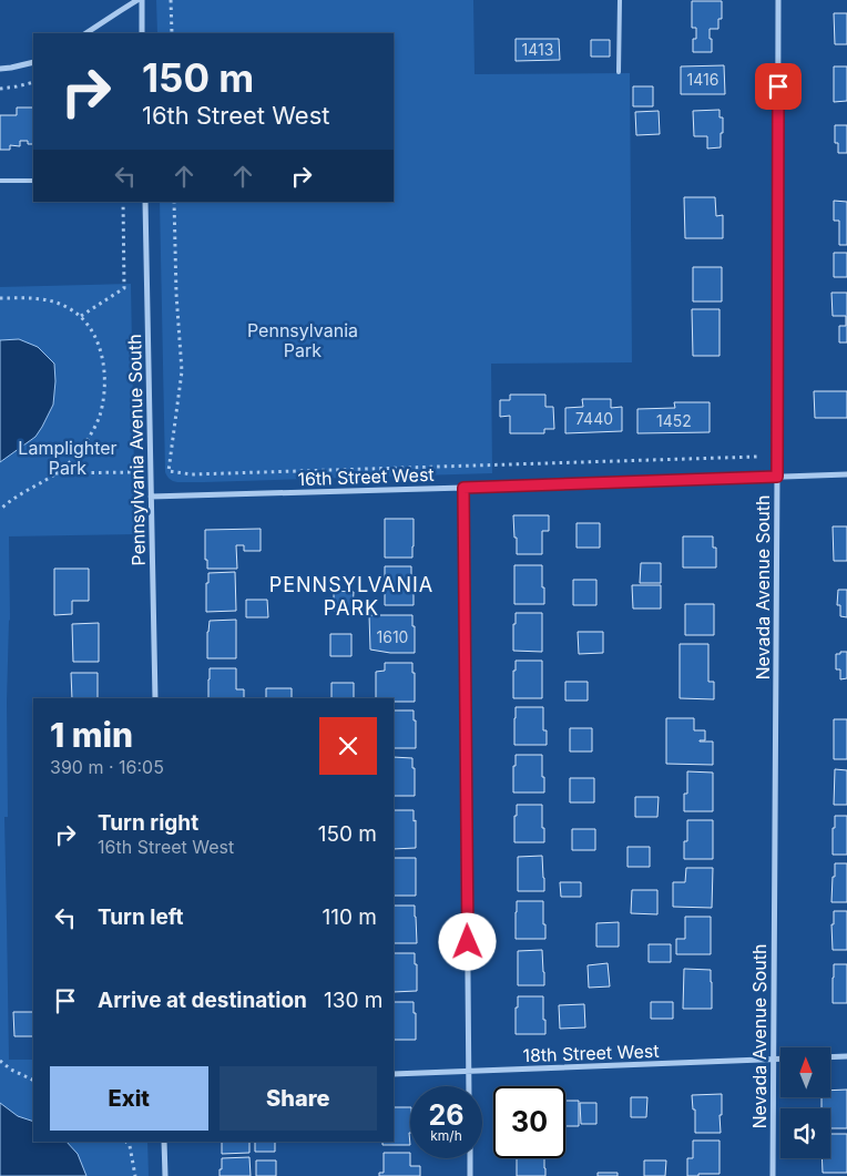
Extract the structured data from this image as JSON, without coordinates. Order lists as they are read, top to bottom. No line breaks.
{"streets":{"street":["Pennsylvania Avenue South","16th Street West","Nevada Avenue South","18th Street West"]},"crossings":[["Pennsylvania Avenue South","16th Street West"],["16th Street West","Nevada Avenue South"],["Nevada Avenue South","18th Street West"]],"districts":["PENNSYLVANIA PARK"],"parks":["Pennsylvania Park","Lamplighter Park"],"house_numbers":["1413","1416","7440","1452","1610"],"north":"top","page":{"turn":["150 m","16th Street West"],"heading":["1 min","390 m · 16:05"],"list":[{"name":"Turn right","note":"16th Street West","value":"150 m"},{"name":"Turn left","value":"110 m"},{"name":"Arrive at destination","value":"130 m"}],"buttons":["Exit","Share"],"speed":"26 km/h","limit":"30"}}
